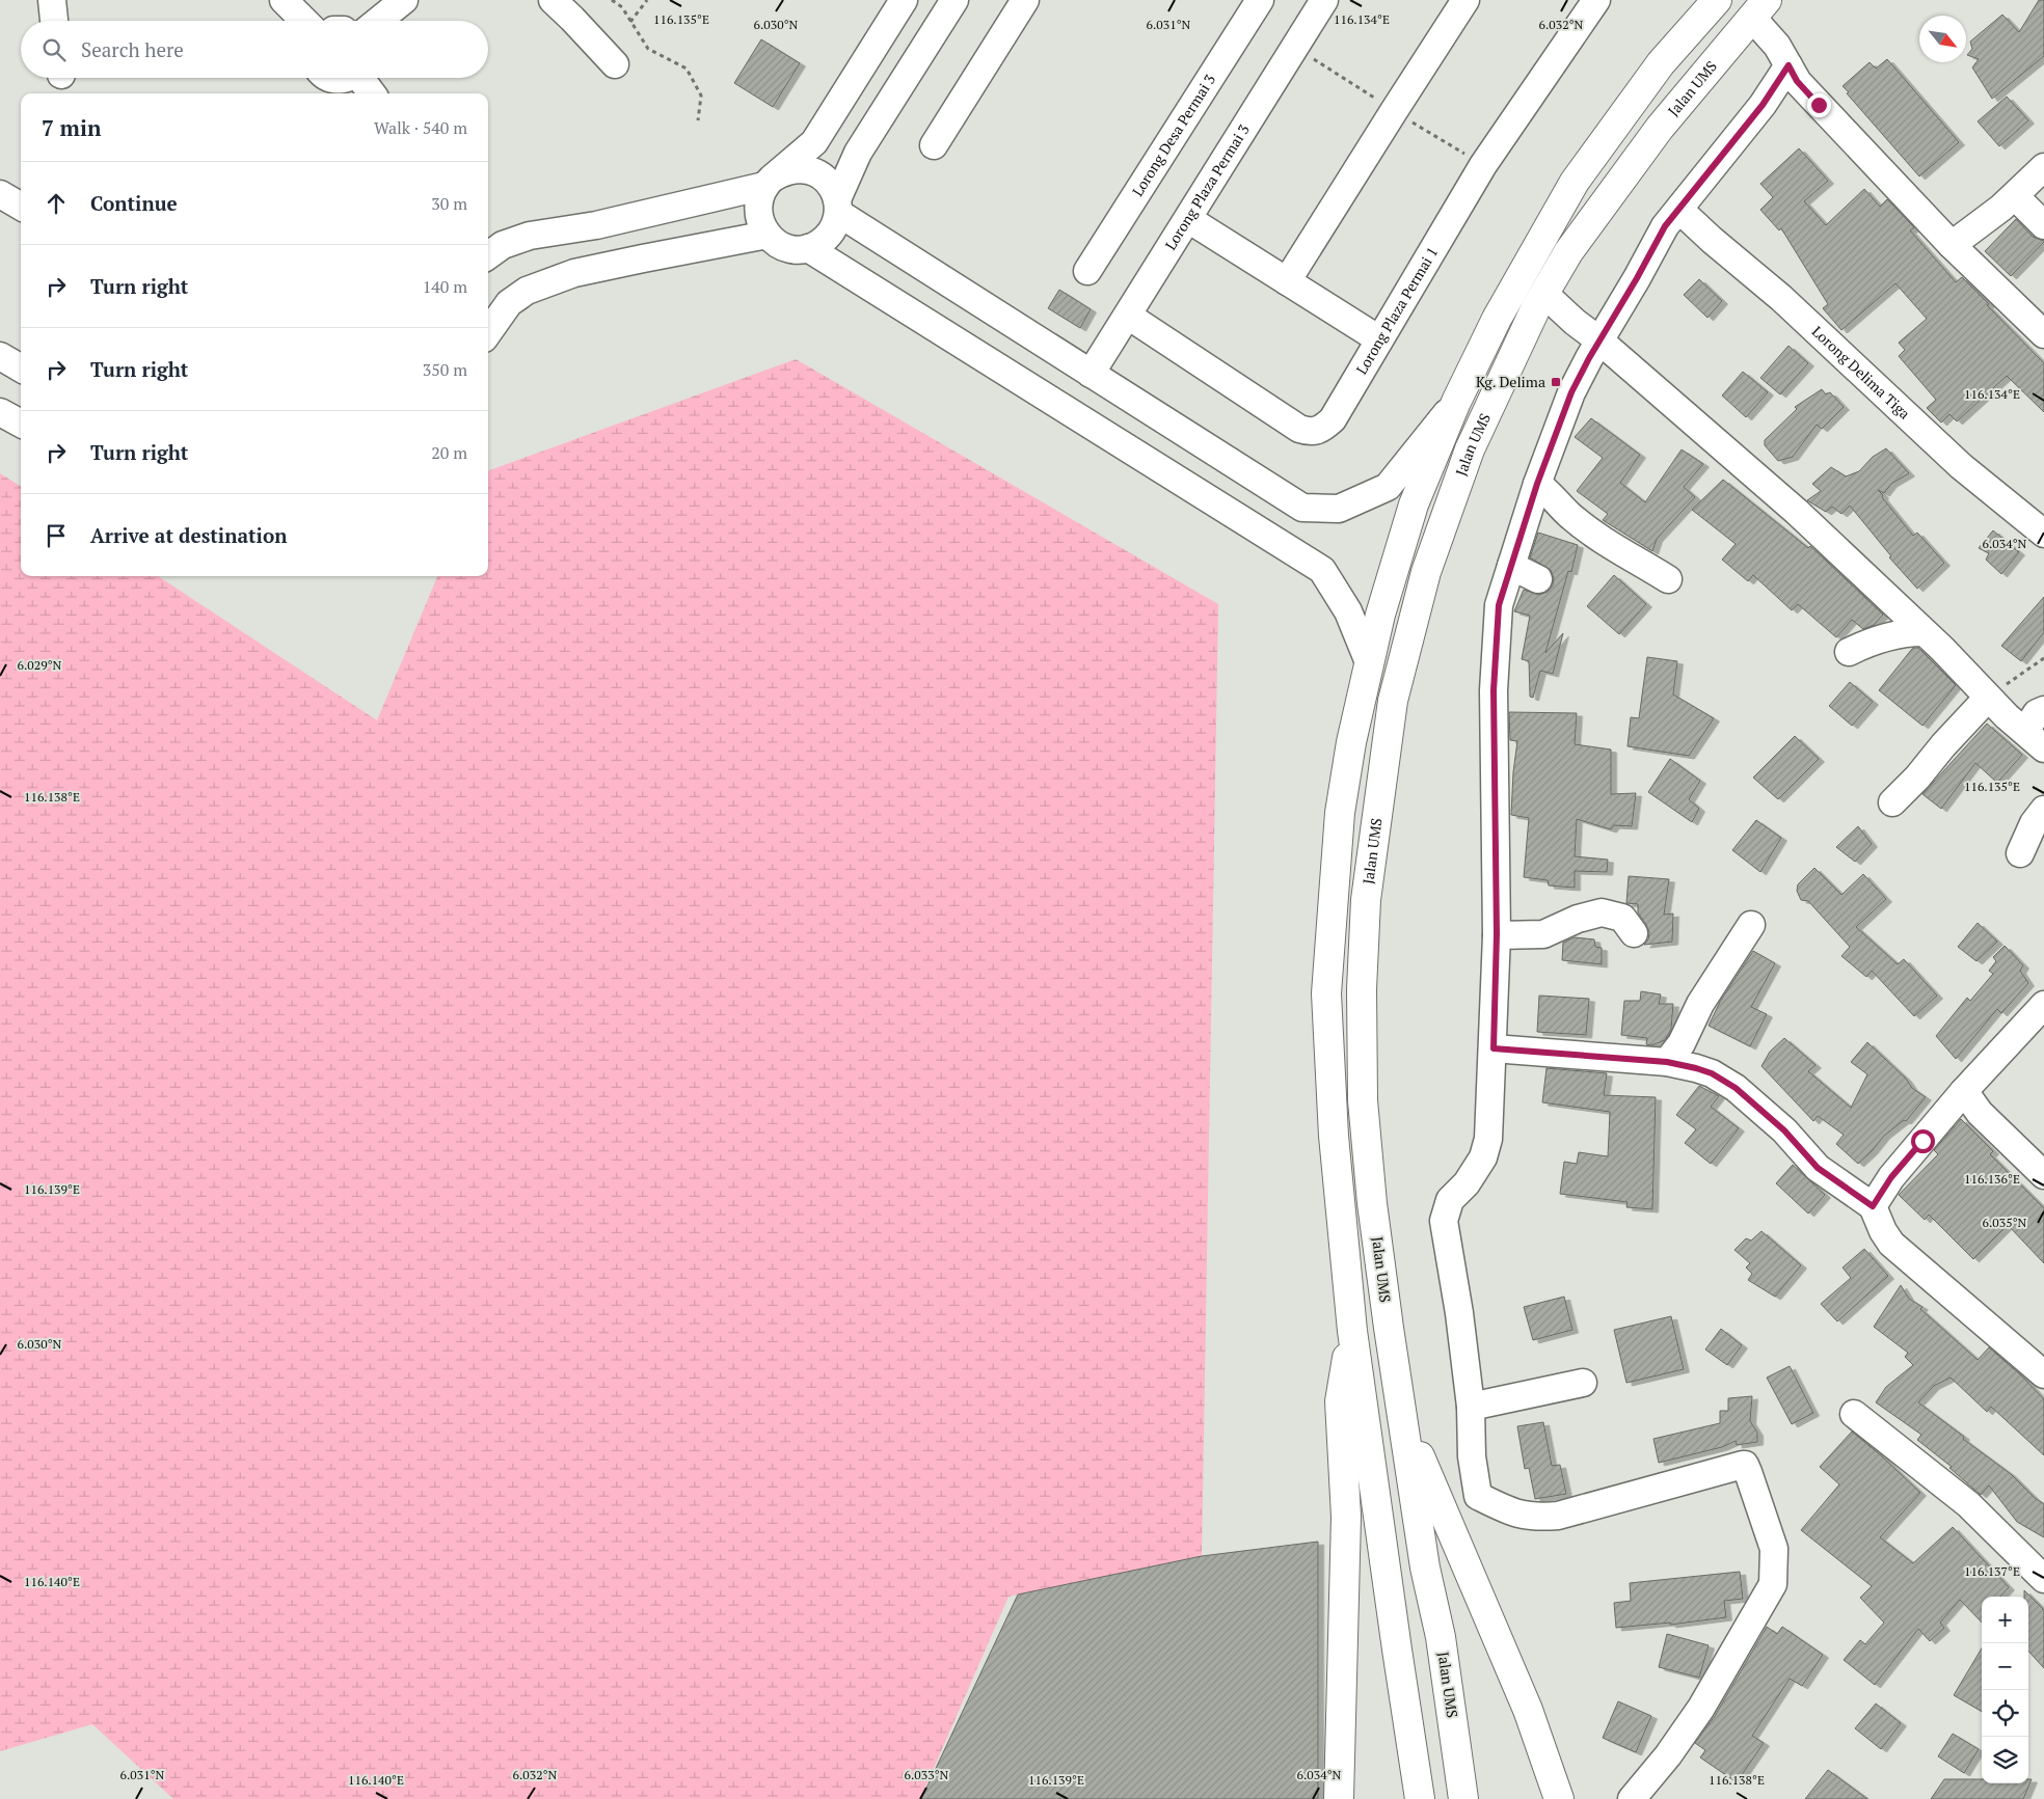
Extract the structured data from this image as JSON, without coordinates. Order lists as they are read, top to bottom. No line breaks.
{"streets":{"highway":["Jalan UMS"],"street":["Lorong Desa Permai 3","Lorong Plaza Permai 3","Lorong Plaza Permai 1","Lorong Delima Tiga"]},"crossings":[["Lorong Plaza Permai 3","Lorong Plaza Permai 1"]],"places":{"transit":["Kg. Delima"]},"north":"bottom right","page":{"search":"Search here","heading":["7 min","Walk · 540 m"],"list":[["Continue","30 m"],["Turn right","140 m"],["Turn right","350 m"],["Turn right","20 m"],"Arrive at destination"],"map_buttons":["+","−"]},"coordinates":["116.135°E","116.134°E","6.030°N","6.031°N","6.032°N","6.034°N","6.029°N","116.138°E","116.136°E","116.139°E","6.035°N","116.137°E","116.140°E","6.033°N"]}
